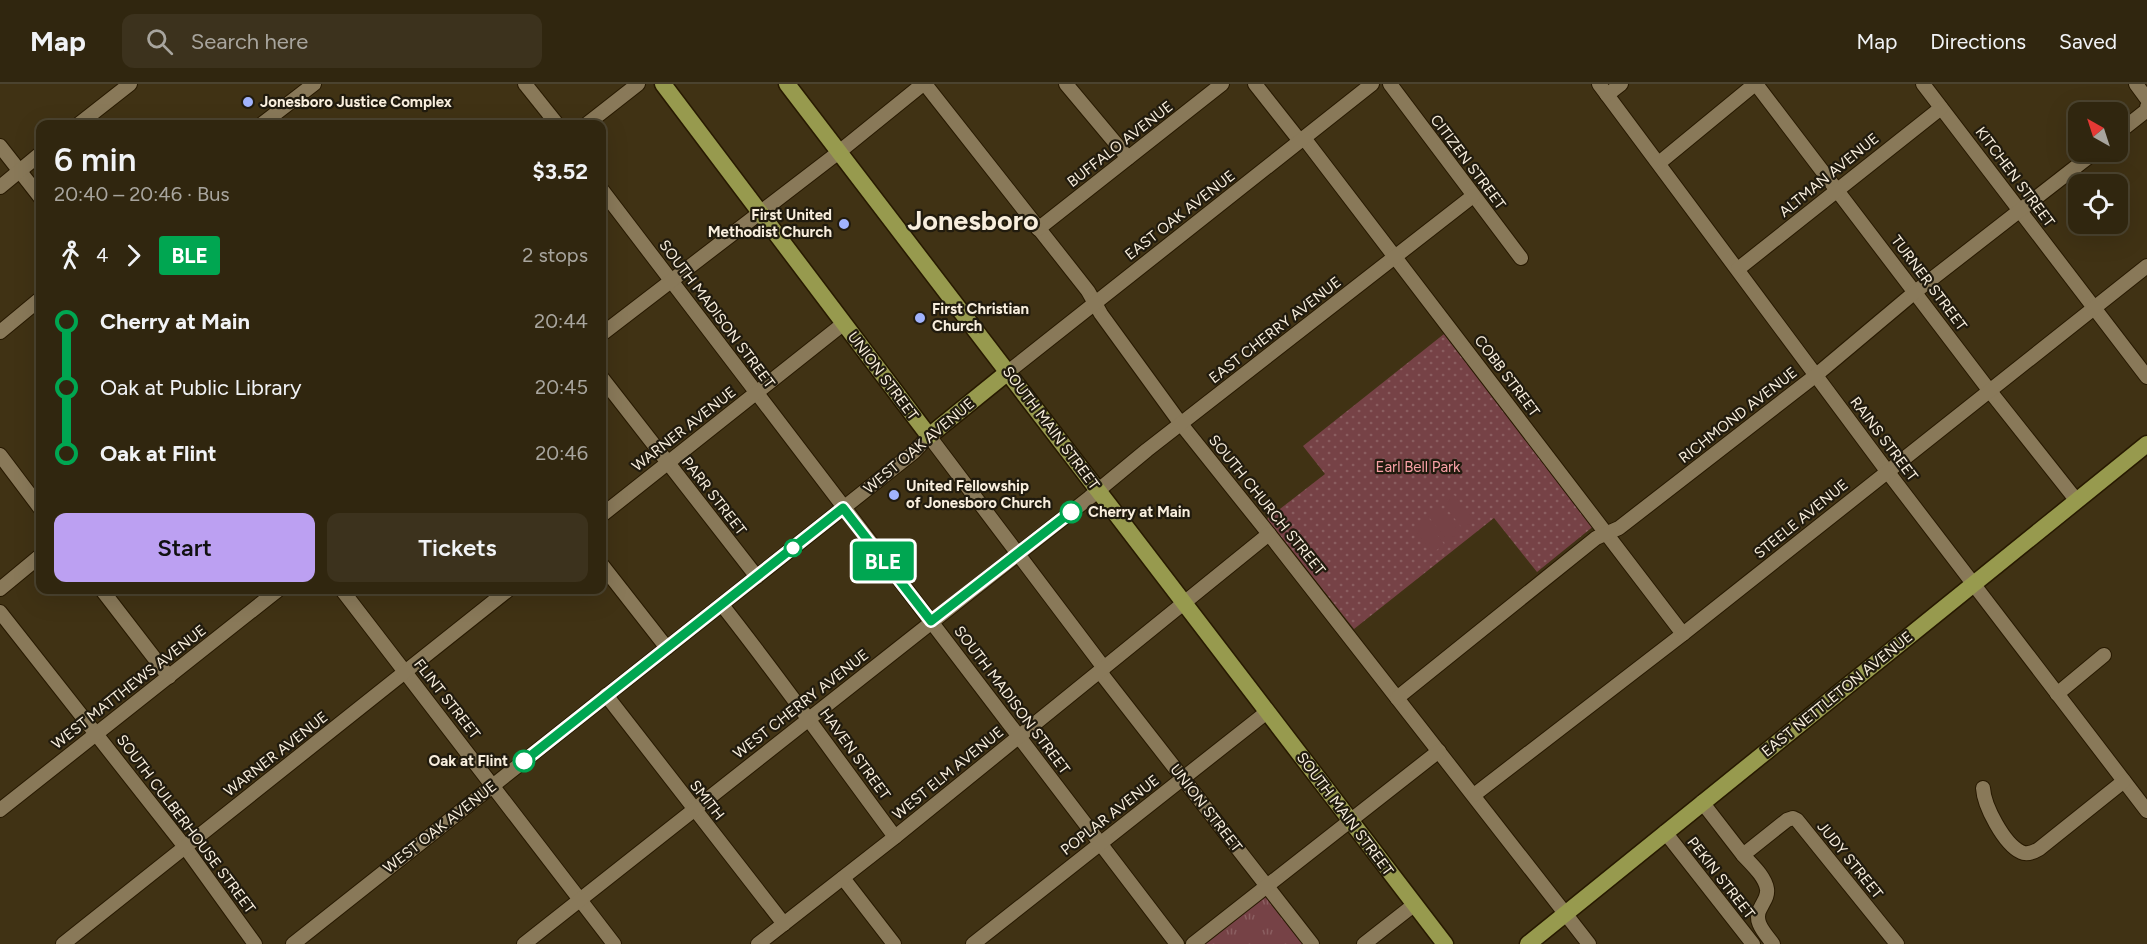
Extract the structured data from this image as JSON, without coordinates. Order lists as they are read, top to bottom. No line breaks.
{"streets":{"main road":["UNION STREET","SOUTH MAIN STREET","WEST OAK AVENUE","EAST NETTLETON AVENUE"],"street":["BUFFALO AVENUE","CITIZEN STREET","ALTMAN AVENUE","KITCHEN STREET","EAST OAK AVENUE","TURNER STREET","SOUTH MADISON STREET","EAST CHERRY AVENUE","COBB STREET","RICHMOND AVENUE","WARNER AVENUE","RAINS STREET","PARR STREET","SOUTH CHURCH STREET","STEELE AVENUE","WEST MATTHEWS AVENUE","FLINT STREET","WEST CHERRY AVENUE","HAVEN STREET","WEST ELM AVENUE","SMITH","POPLAR AVENUE","SOUTH CULBERHOUSE STREET","JUDY STREET","PEKIN STREET"]},"crossings":[["BUFFALO AVENUE","SOUTH CHURCH STREET"],["CITIZEN STREET","EAST CHERRY AVENUE"],["ALTMAN AVENUE","KITCHEN STREET"],["ALTMAN AVENUE","TURNER STREET"],["ALTMAN AVENUE","RAINS STREET"],["KITCHEN STREET","RICHMOND AVENUE"],["KITCHEN STREET","STEELE AVENUE"],["EAST OAK AVENUE","COBB STREET"],["EAST OAK AVENUE","SOUTH MAIN STREET"],["EAST OAK AVENUE","WEST OAK AVENUE"],["EAST OAK AVENUE","SOUTH CHURCH STREET"],["TURNER STREET","RICHMOND AVENUE"],["TURNER STREET","STEELE AVENUE"],["TURNER STREET","EAST NETTLETON AVENUE"],["SOUTH MADISON STREET","WARNER AVENUE"],["SOUTH MADISON STREET","WEST OAK AVENUE"],["SOUTH MADISON STREET","WEST CHERRY AVENUE"],["SOUTH MADISON STREET","WEST ELM AVENUE"],["SOUTH MADISON STREET","POPLAR AVENUE"],["EAST CHERRY AVENUE","COBB STREET"],["EAST CHERRY AVENUE","SOUTH MAIN STREET"],["EAST CHERRY AVENUE","SOUTH CHURCH STREET"],["EAST CHERRY AVENUE","WEST CHERRY AVENUE"],["UNION STREET","WARNER AVENUE"],["UNION STREET","WEST OAK AVENUE"],["UNION STREET","WEST CHERRY AVENUE"],["UNION STREET","WEST ELM AVENUE"],["UNION STREET","POPLAR AVENUE"],["COBB STREET","RICHMOND AVENUE"],["COBB STREET","STEELE AVENUE"],["RICHMOND AVENUE","RAINS STREET"],["RICHMOND AVENUE","SOUTH CHURCH STREET"],["SOUTH MAIN STREET","WEST OAK AVENUE"],["SOUTH MAIN STREET","WEST CHERRY AVENUE"],["SOUTH MAIN STREET","WEST ELM AVENUE"],["SOUTH MAIN STREET","POPLAR AVENUE"],["WARNER AVENUE","PARR STREET"],["WARNER AVENUE","FLINT STREET"],["WARNER AVENUE","SOUTH CULBERHOUSE STREET"],["RAINS STREET","STEELE AVENUE"],["RAINS STREET","EAST NETTLETON AVENUE"],["WEST OAK AVENUE","PARR STREET"],["WEST OAK AVENUE","FLINT STREET"],["WEST OAK AVENUE","HAVEN STREET"],["WEST OAK AVENUE","SMITH"],["SOUTH CHURCH STREET","STEELE AVENUE"],["SOUTH CHURCH STREET","EAST NETTLETON AVENUE"],["SOUTH CHURCH STREET","WEST ELM AVENUE"],["WEST MATTHEWS AVENUE","SOUTH CULBERHOUSE STREET"],["EAST NETTLETON AVENUE","PEKIN STREET"],["FLINT STREET","WEST CHERRY AVENUE"],["WEST CHERRY AVENUE","HAVEN STREET"],["WEST CHERRY AVENUE","SMITH"],["HAVEN STREET","WEST ELM AVENUE"],["WEST ELM AVENUE","SMITH"]],"districts":["Jonesboro"],"parks":["Earl Bell Park"],"places":["Jonesboro Justice Complex","First United Methodist Church","First Christian Church","United Fellowship of Jonesboro Church","Cherry at Main","Oak at Flint"],"lines":["bus line BLE"],"north":"top left","page":{"header":"Map","search":"Search here","nav":["Map","Directions","Saved"],"on_map":"BLE","heading":["6 min","20:40 – 20:46 · Bus","$3.52"],"legs":["4","BLE","2 stops"],"list":[{"name":"Cherry at Main","value":"20:44"},{"name":"Oak at Public Library","value":"20:45"},{"name":"Oak at Flint","value":"20:46"}],"buttons":["Start","Tickets"]}}
